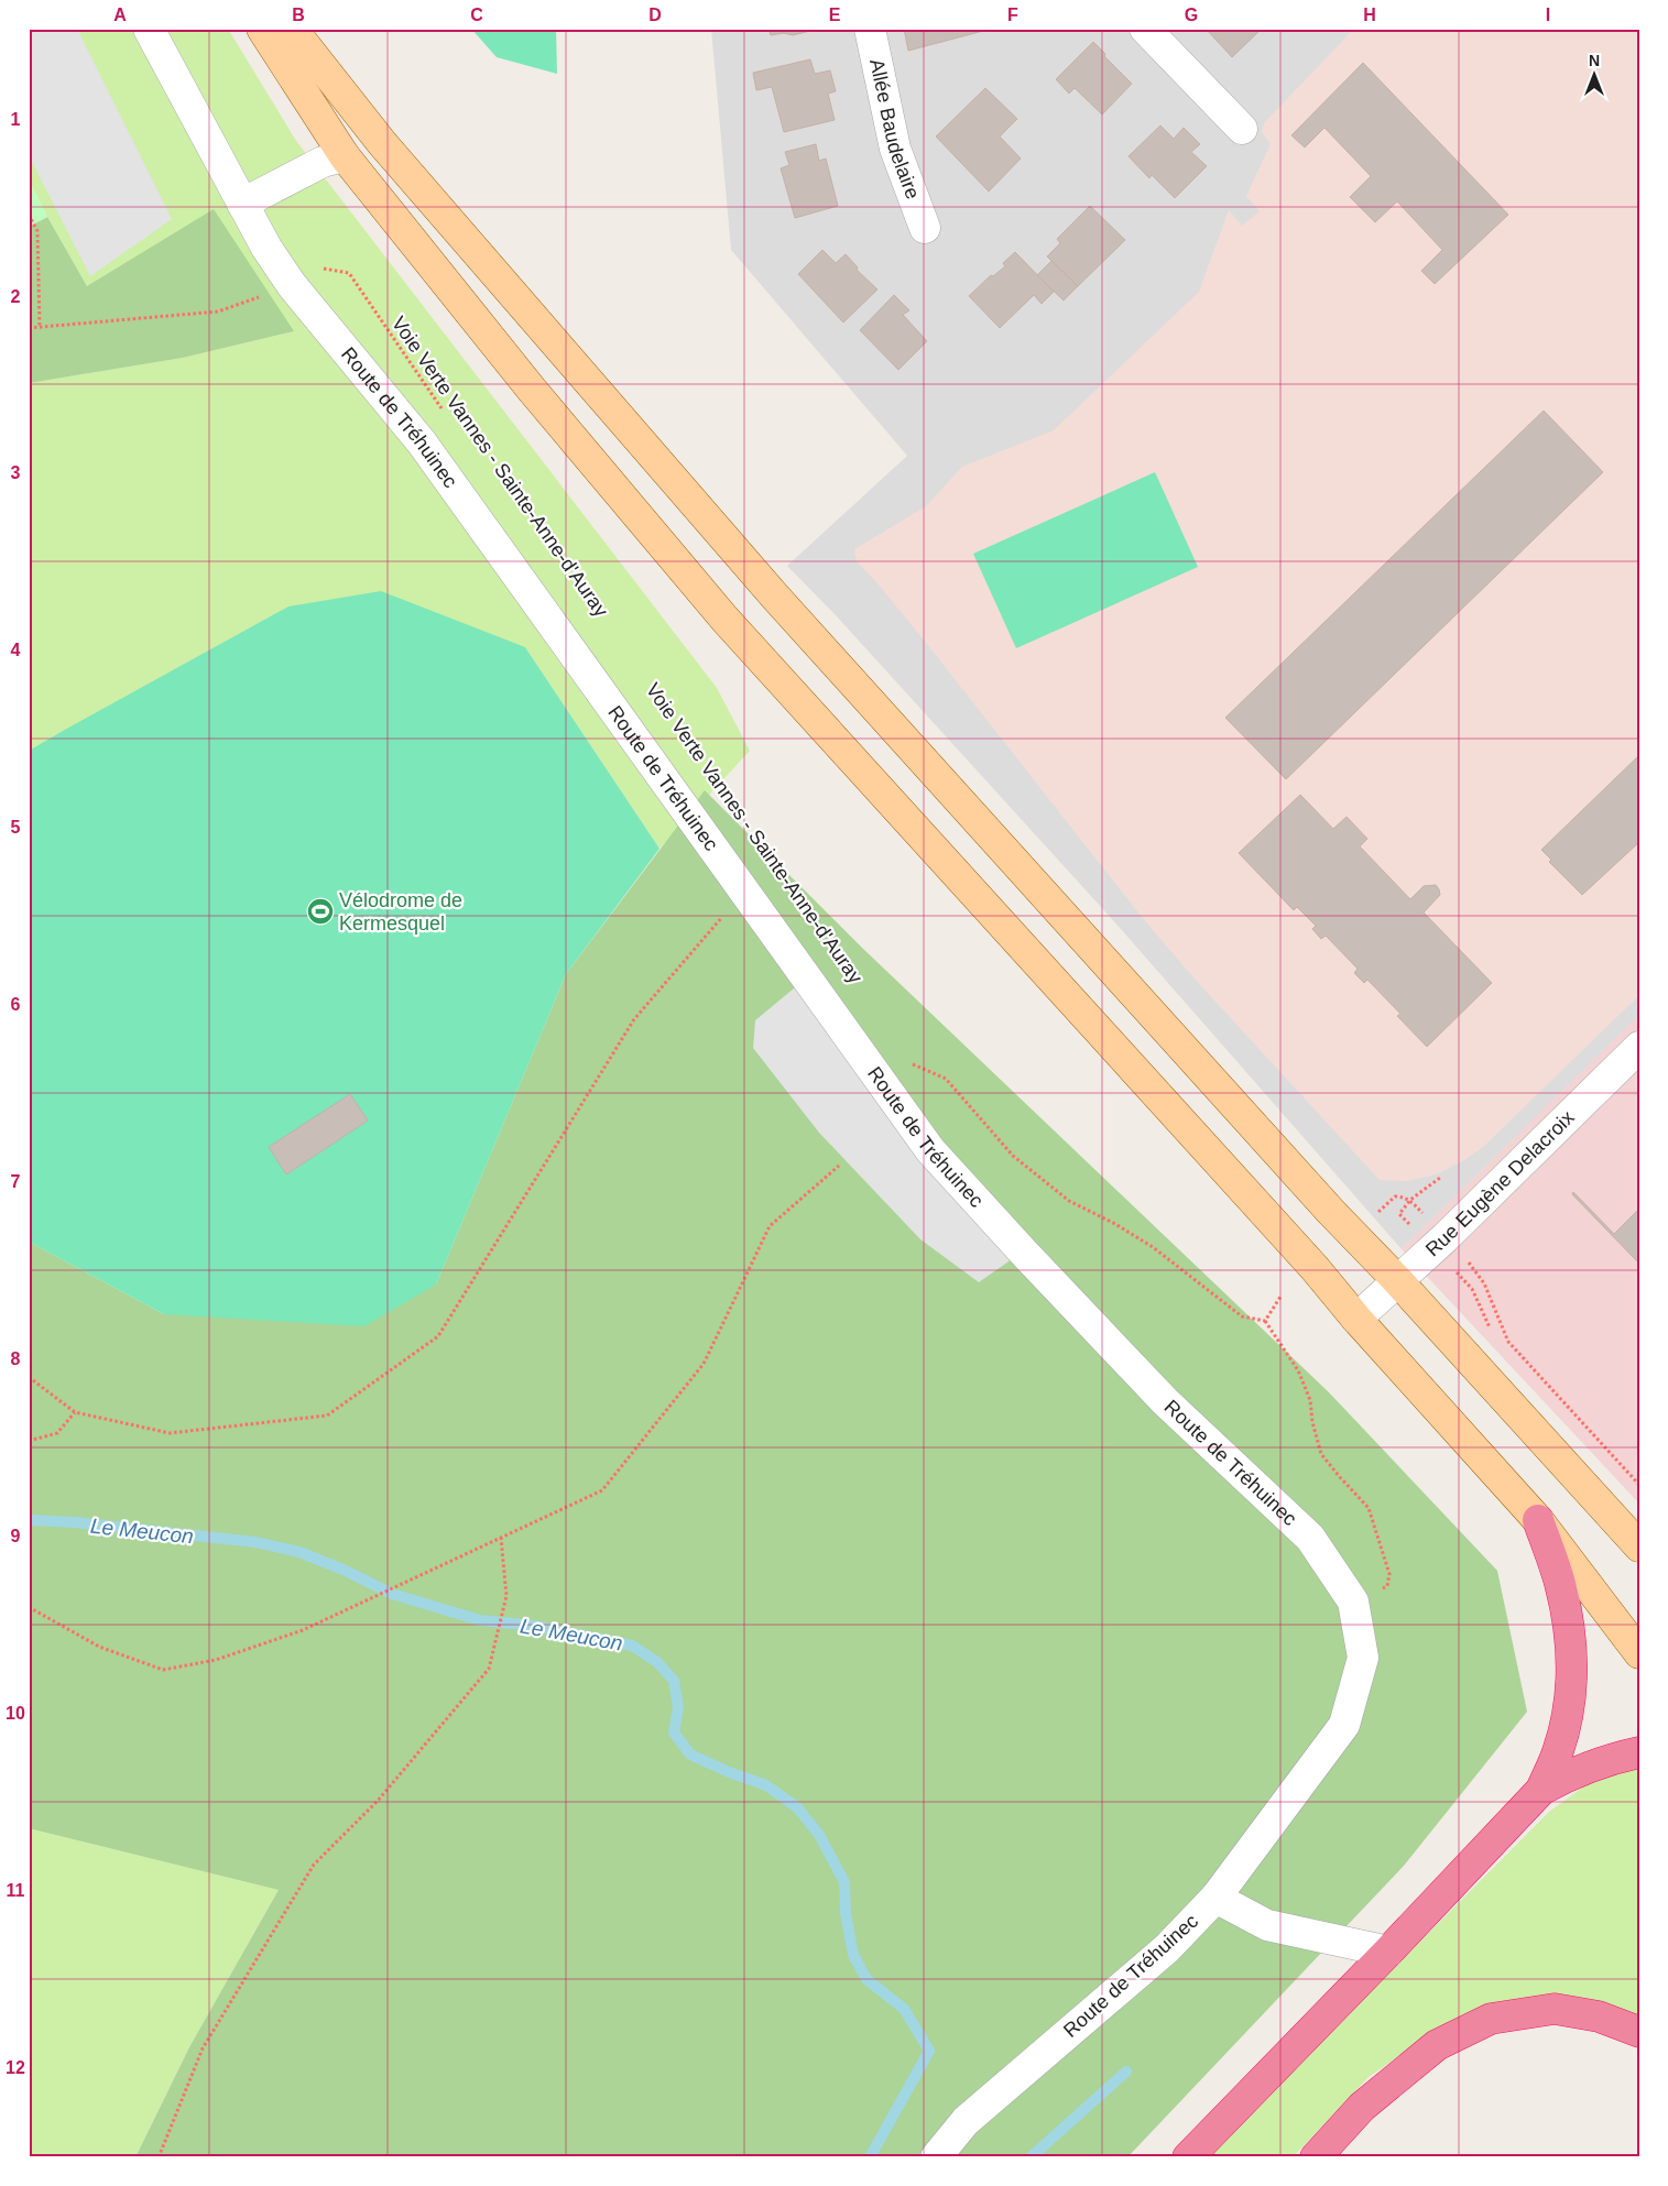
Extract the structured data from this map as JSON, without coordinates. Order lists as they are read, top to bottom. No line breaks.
{"streets":{"street":["Allée Baudelaire","Route de Tréhuinec","Rue Eugène Delacroix"],"path":["Voie Verte Vannes - Sainte-Anne-d'Auray"]},"crossings":[["Route de Tréhuinec","Voie Verte Vannes - Sainte-Anne-d'Auray"]],"water":["Le Meucon"],"places":{"sports":["Vélodrome de Kermesquel"]},"north":"top","grid":{"columns":["A","B","C","D","E","F","G","H","I"],"rows":["1","2","3","4","5","6","7","8","9","10","11","12"]}}
